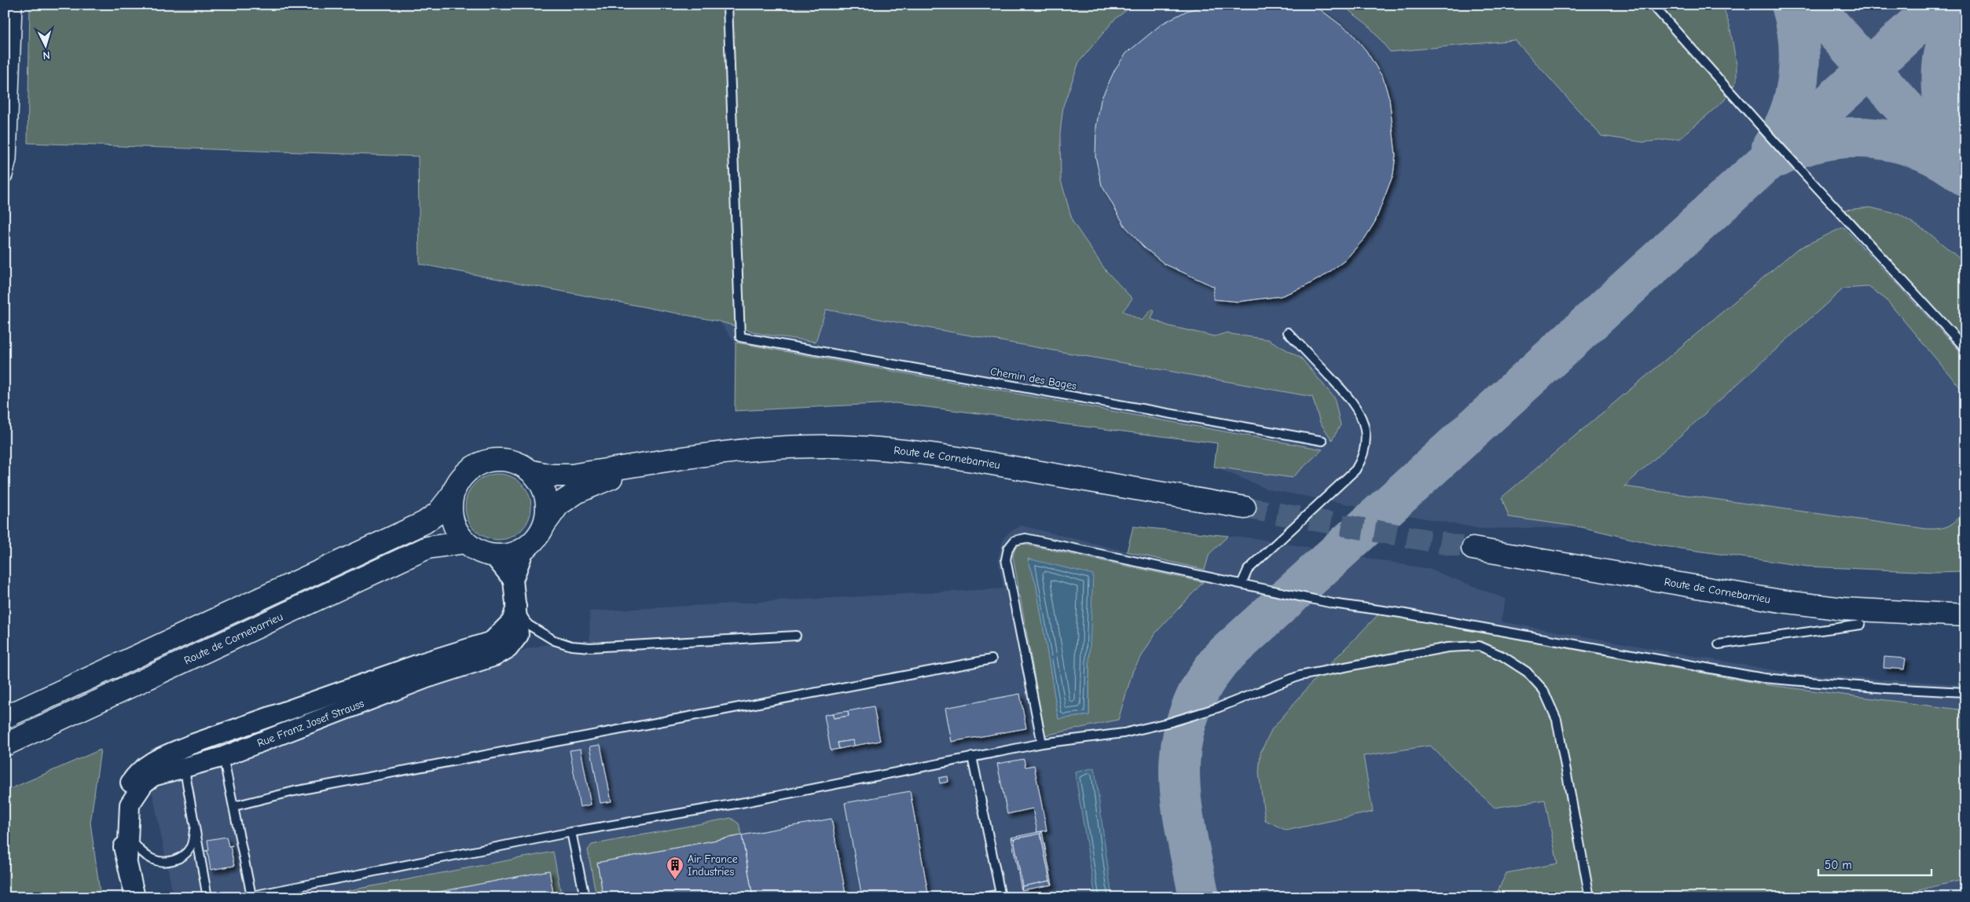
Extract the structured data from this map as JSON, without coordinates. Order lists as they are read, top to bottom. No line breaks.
{"streets":{"main road":["Route de Cornebarrieu"],"street":["Rue Franz Josef Strauss"],"lane":["Chemin des Bages"]},"crossings":[["Route de Cornebarrieu","Rue Franz Josef Strauss"]],"places":{"building":["Air France Industries"]},"scale_bar":"50 m","north":"bottom"}
